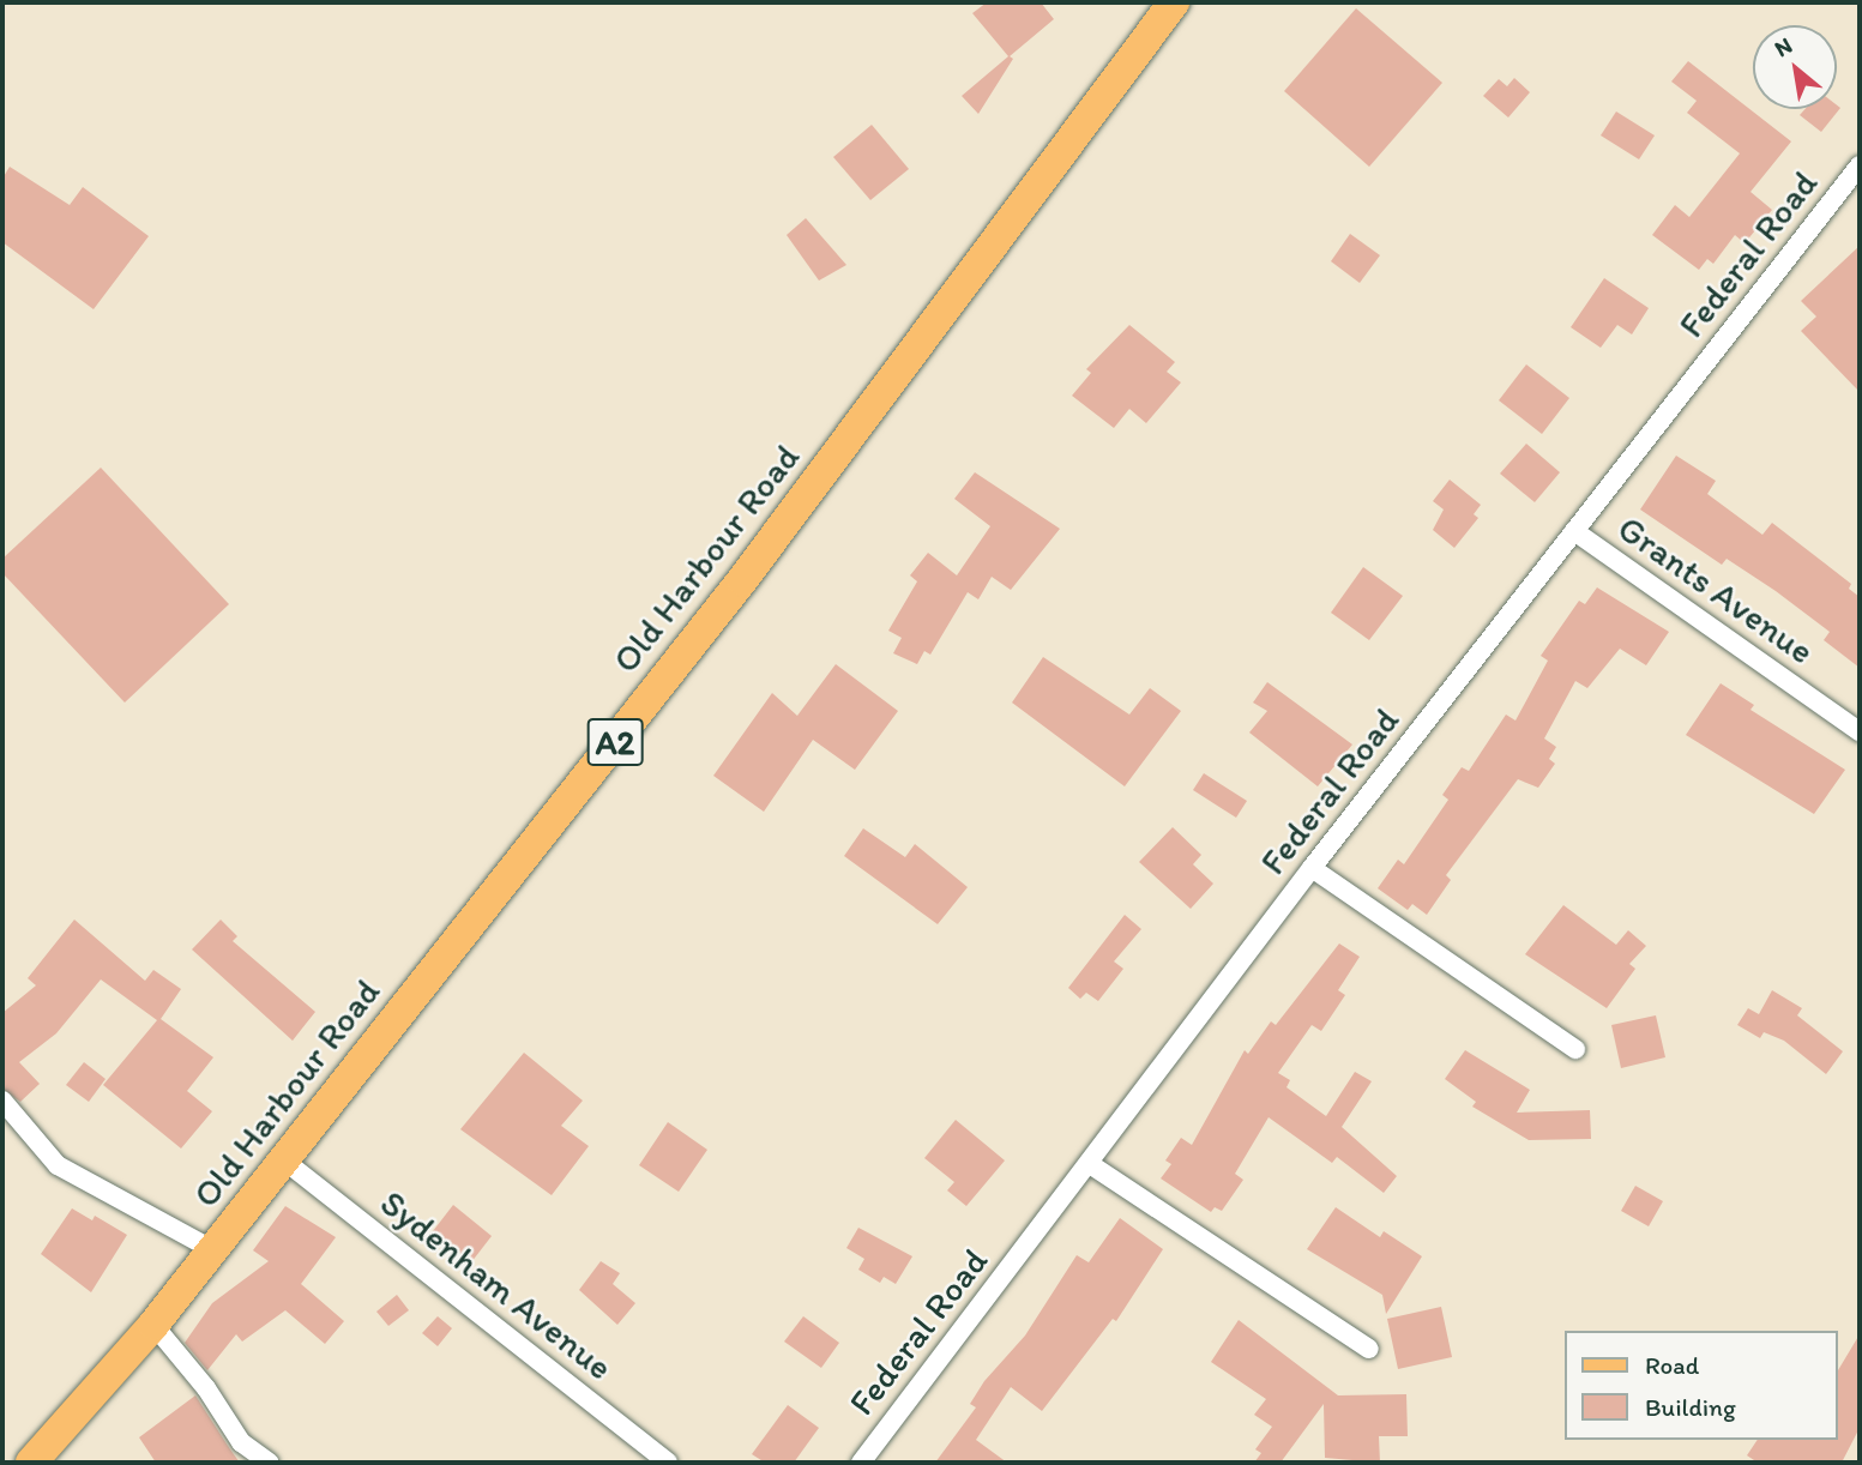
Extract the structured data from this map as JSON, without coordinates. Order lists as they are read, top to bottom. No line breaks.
{"streets":{"main road":["Old Harbour Road","A2"],"street":["Federal Road","Grants Avenue","Sydenham Avenue"]},"crossings":[["Federal Road","Grants Avenue"],["Old Harbour Road","Sydenham Avenue"]],"legend":["Road","Building"],"north":"top left"}
